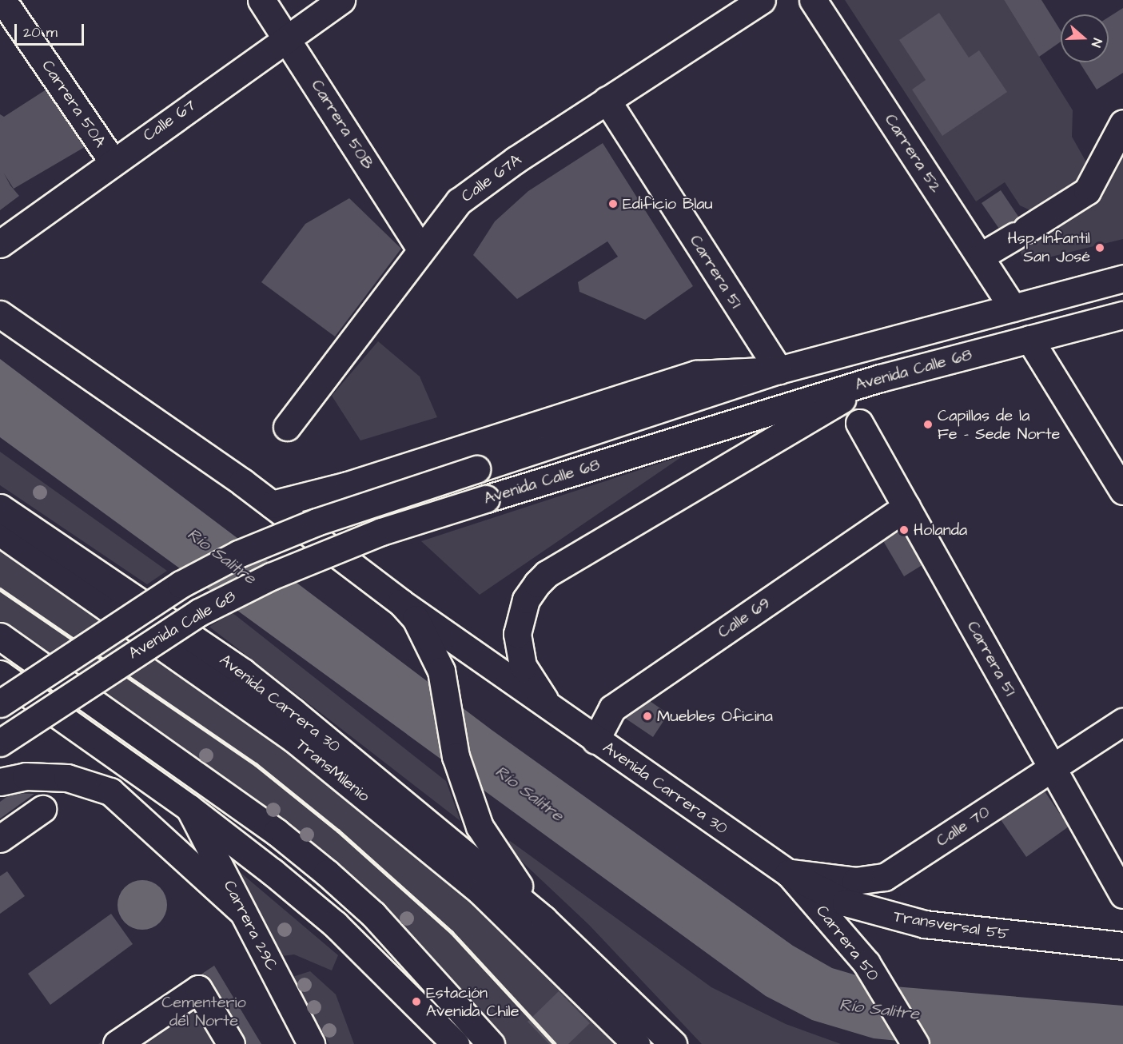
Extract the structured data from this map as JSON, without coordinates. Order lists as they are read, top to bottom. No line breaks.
{"streets":{"main road":["Carrera 50A","Calle 67","Carrera 50B","Carrera 52","Calle 67A","Carrera 51","Avenida Calle 68","Calle 69","Avenida Carrera 30","TransMilenio","Calle 70","Carrera 29C","Transversal 55","Carrera 50"]},"crossings":[["Carrera 50A","Calle 67"],["Calle 67","Carrera 50B"],["Carrera 50B","Calle 67A"],["Carrera 52","Avenida Calle 68"],["Calle 67A","Carrera 51"],["Carrera 51","Avenida Calle 68"],["Carrera 51","Calle 69"],["Carrera 51","Calle 70"],["Calle 69","Avenida Carrera 30"],["Avenida Carrera 30","Calle 70"],["Avenida Carrera 30","Transversal 55"],["Avenida Carrera 30","Carrera 50"],["Calle 70","Transversal 55"],["Calle 70","Carrera 50"],["Transversal 55","Carrera 50"]],"water":["Río Salitre"],"parks":["Cementerio del Norte"],"places":["Edificio Blau","Hsp. Infantil San José","Capillas de la Fe - Sede Norte","Holanda","Muebles Oficina","Estación Avenida Chile"],"scale_bar":"20 m","north":"right"}
